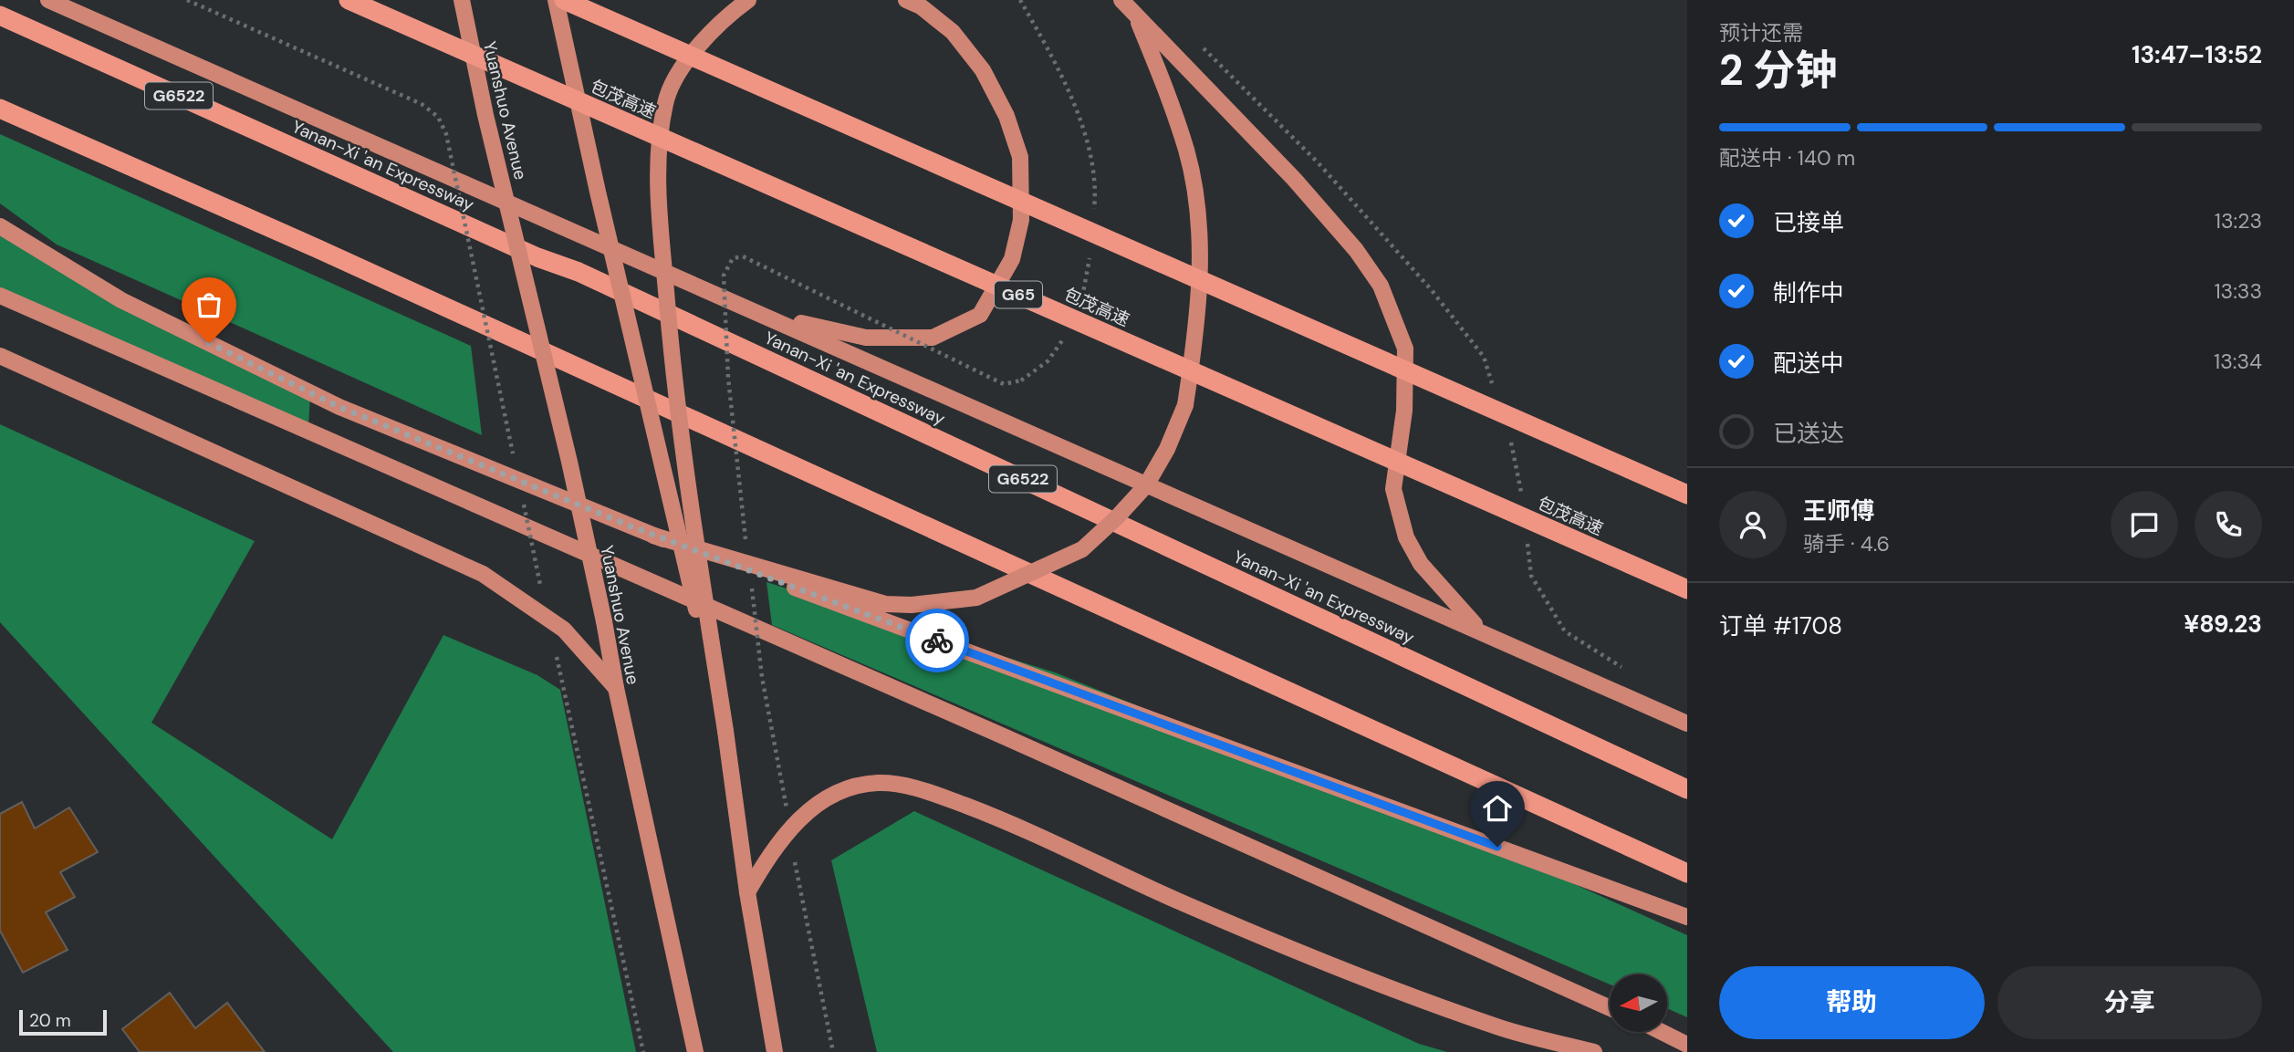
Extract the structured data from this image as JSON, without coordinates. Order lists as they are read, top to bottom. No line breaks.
{"streets":{"highway":["G6522","包茂高速","Yanan-Xi 'an Expressway","G65"],"main road":["Yuanshuo Avenue"]},"scale_bar":"20 m","north":"left","page":{"heading":["2 分钟","预计还需","13:47–13:52"],"panel":["王师傅","骑手 · 4.6","订单 #1708","¥89.23"],"bar":"配送中 · 140 m","list":[["已接单","13:23"],["制作中","13:33"],["配送中","13:34"],"已送达"],"buttons":["帮助","分享"],"scale":"20 m"}}
